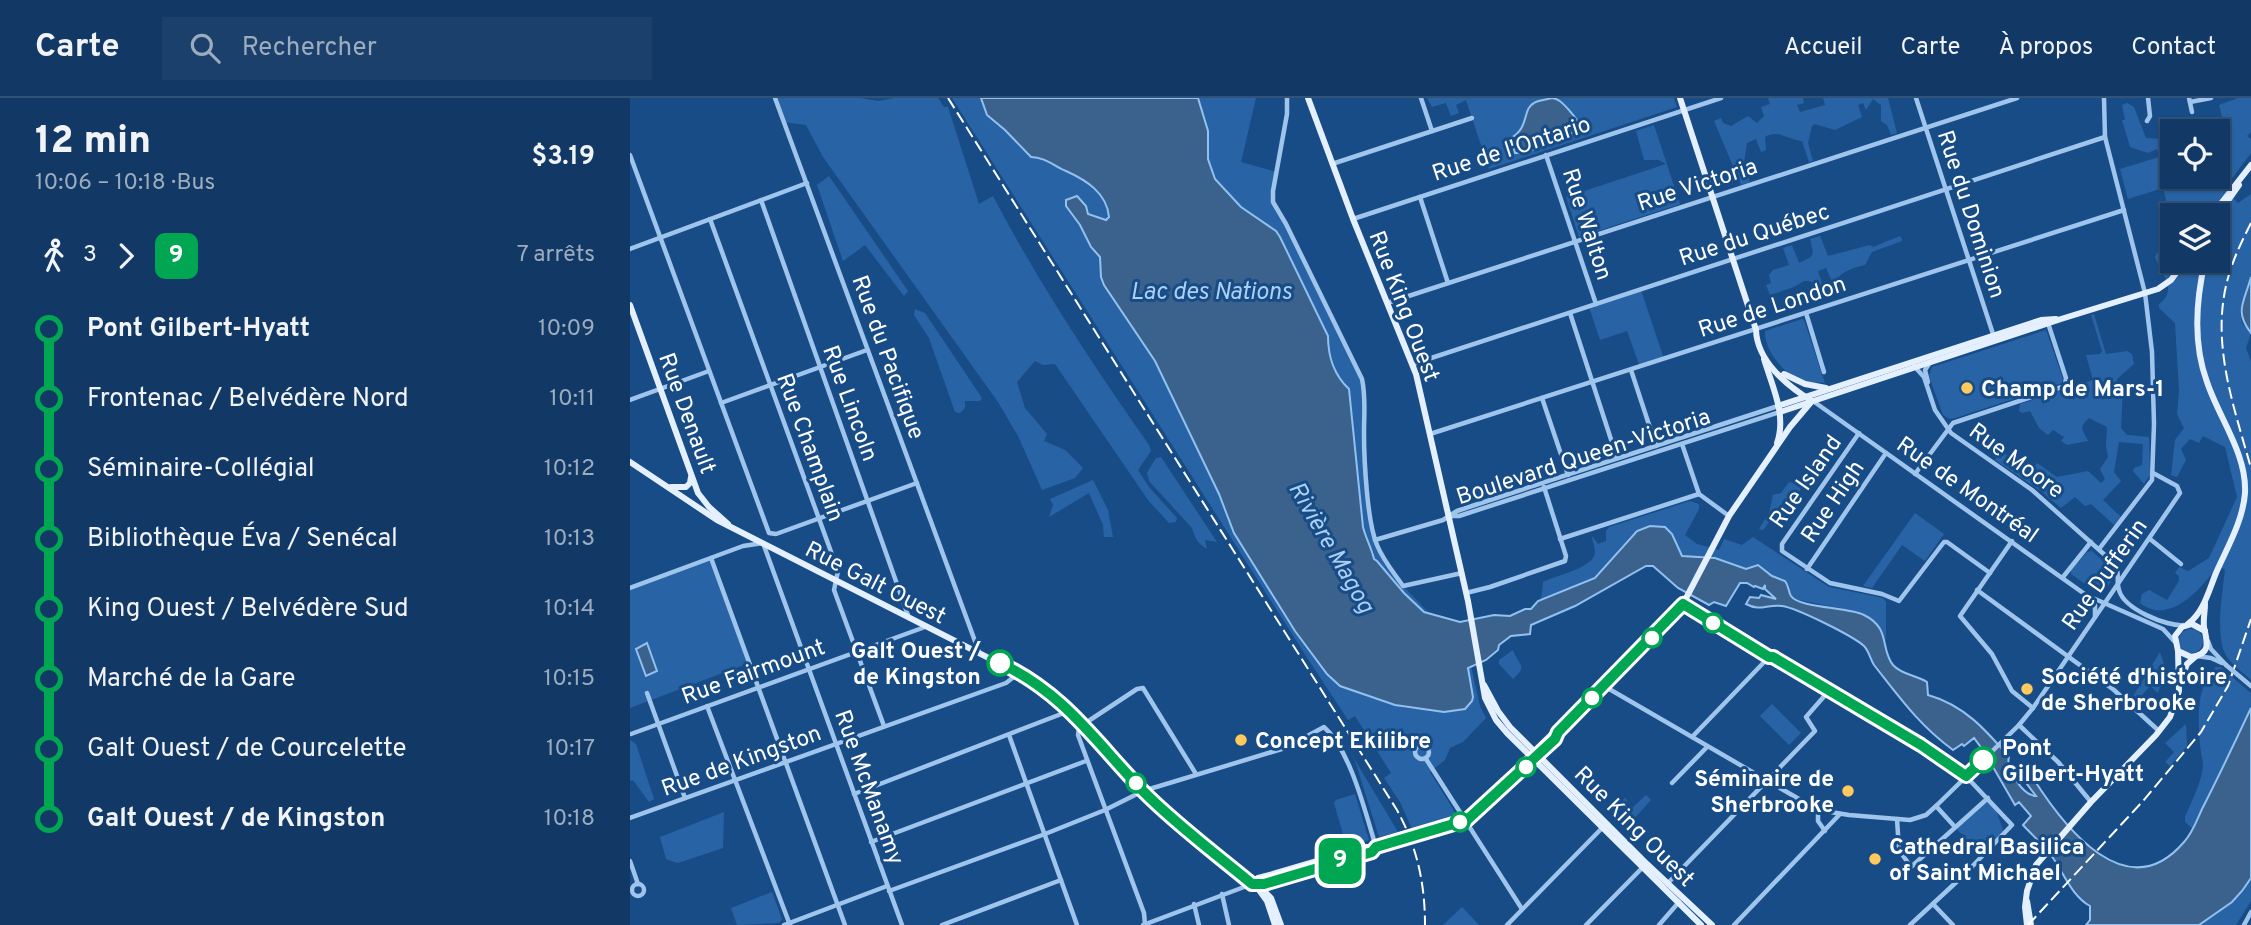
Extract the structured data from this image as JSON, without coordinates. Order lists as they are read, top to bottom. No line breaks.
{"streets":{"main road":["Rue King Ouest","Rue Denault","Boulevard Queen-Victoria","Rue Galt Ouest"],"street":["Rue de l'Ontario","Rue Victoria","Rue du Dominion","Rue Walton","Rue du Québec","Rue de London","Rue du Pacifique","Rue Lincoln","Rue Champlain","Rue Moore","Rue Island","Rue de Montréal","Rue High","Rue Dufferin","Rue Fairmount","Rue de Kingston","Rue McManamy"]},"crossings":[["Rue de l'Ontario","Rue Walton"],["Rue de l'Ontario","Rue King Ouest"],["Rue Victoria","Rue du Dominion"],["Rue Victoria","Rue Walton"],["Rue Victoria","Rue King Ouest"],["Rue du Dominion","Rue du Québec"],["Rue du Dominion","Rue de London"],["Rue du Dominion","Boulevard Queen-Victoria"],["Rue Walton","Rue du Québec"],["Rue du Québec","Rue King Ouest"],["Rue King Ouest","Rue de London"],["Rue King Ouest","Boulevard Queen-Victoria"],["Rue du Pacifique","Rue Galt Ouest"],["Rue Lincoln","Rue Galt Ouest"],["Rue Denault","Rue Galt Ouest"],["Rue Champlain","Rue Galt Ouest"],["Rue Champlain","Rue Fairmount"],["Rue Champlain","Rue de Kingston"],["Boulevard Queen-Victoria","Rue Moore"],["Boulevard Queen-Victoria","Rue de Montréal"],["Rue Moore","Rue de Montréal"],["Rue Moore","Rue Dufferin"],["Rue Island","Rue de Montréal"],["Rue Island","Rue High"],["Rue de Montréal","Rue High"],["Rue de Montréal","Rue Dufferin"],["Rue Galt Ouest","Rue Fairmount"],["Rue Galt Ouest","Rue de Kingston"],["Rue Galt Ouest","Rue McManamy"],["Rue Fairmount","Rue McManamy"],["Rue de Kingston","Rue McManamy"]],"water":["Lac des Nations","Rivière Magog"],"places":["Champ de Mars-1","Galt Ouest / de Kingston","Société d'histoire de Sherbrooke","Concept Ekilibre","Pont Gilbert-Hyatt","Séminaire de Sherbrooke","Cathedral Basilica of Saint Michael"],"lines":["bus line 9"],"page":{"header":"Carte","search":"Rechercher","nav":["Accueil","Carte","À propos","Contact"],"heading":["12 min","10:06 – 10:18 · Bus","$3.19"],"on_map":"9","legs":["3","9","7 arrêts"],"list":[{"name":"Pont Gilbert-Hyatt","value":"10:09"},{"name":"Frontenac / Belvédère Nord","value":"10:11"},{"name":"Séminaire-Collégial","value":"10:12"},{"name":"Bibliothèque Éva / Senécal","value":"10:13"},{"name":"King Ouest / Belvédère Sud","value":"10:14"},{"name":"Marché de la Gare","value":"10:15"},{"name":"Galt Ouest / de Courcelette","value":"10:17"},{"name":"Galt Ouest / de Kingston","value":"10:18"}]}}
